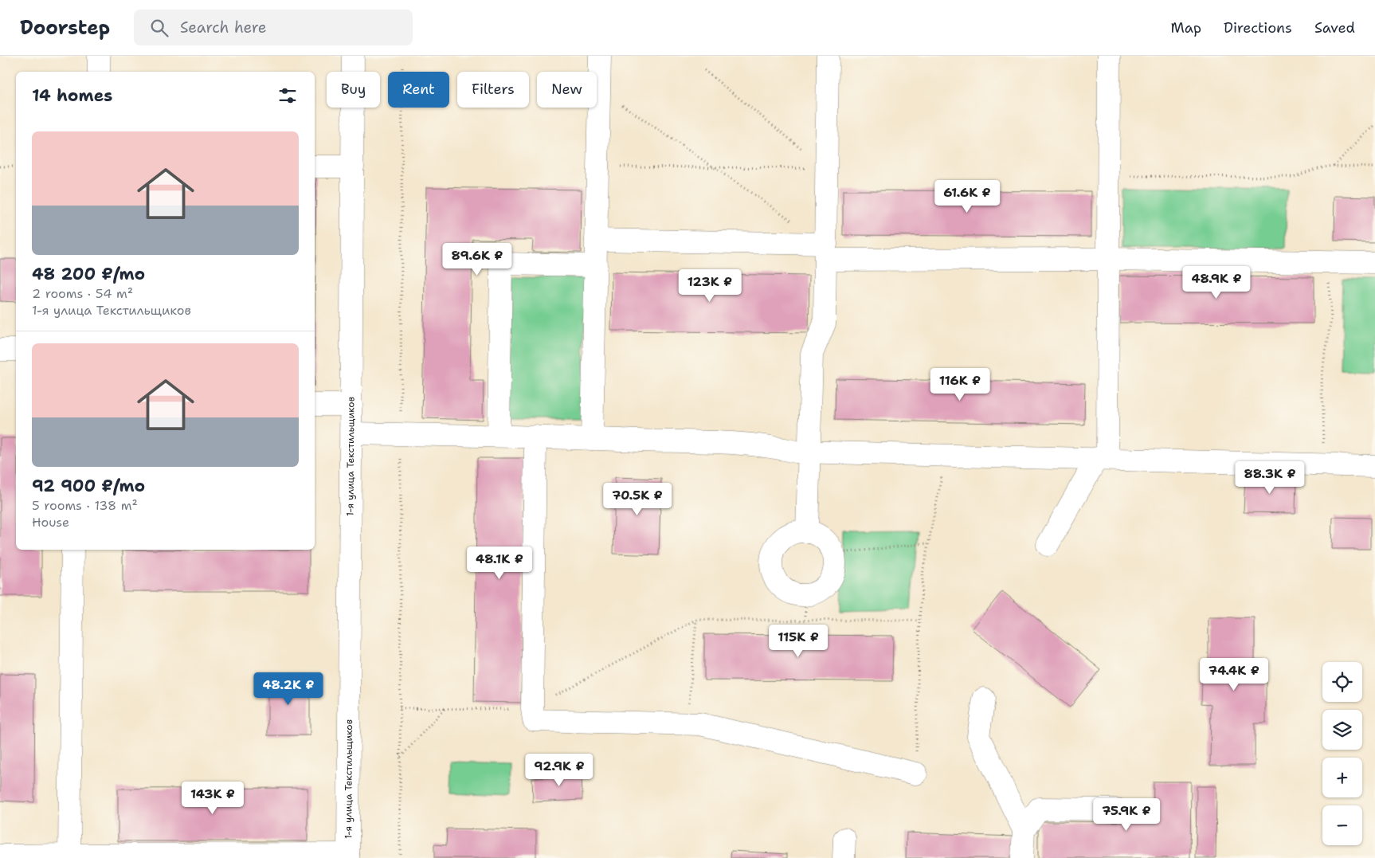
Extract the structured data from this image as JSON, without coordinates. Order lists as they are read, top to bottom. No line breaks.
{"streets":{"street":["1-я улица Текстильщиков"]},"page":{"header":"Doorstep","search":"Search here","nav":["Map","Directions","Saved"],"chip":["Buy","Rent","Filters","New"],"heading":"14 homes","list":[{"name":"48 200 ₽/mo","note":"2 rooms · 54 m² · 1-я улица Текстильщиков"},{"name":"92 900 ₽/mo","note":"5 rooms · 138 m² · House"}],"price":["61.6K ₽","89.6K ₽","48.9K ₽","123K ₽","116K ₽","88.3K ₽","70.5K ₽","48.1K ₽","115K ₽","74.4K ₽","48.2K ₽","92.9K ₽","143K ₽","75.9K ₽"],"map_buttons":["+","−"]}}
